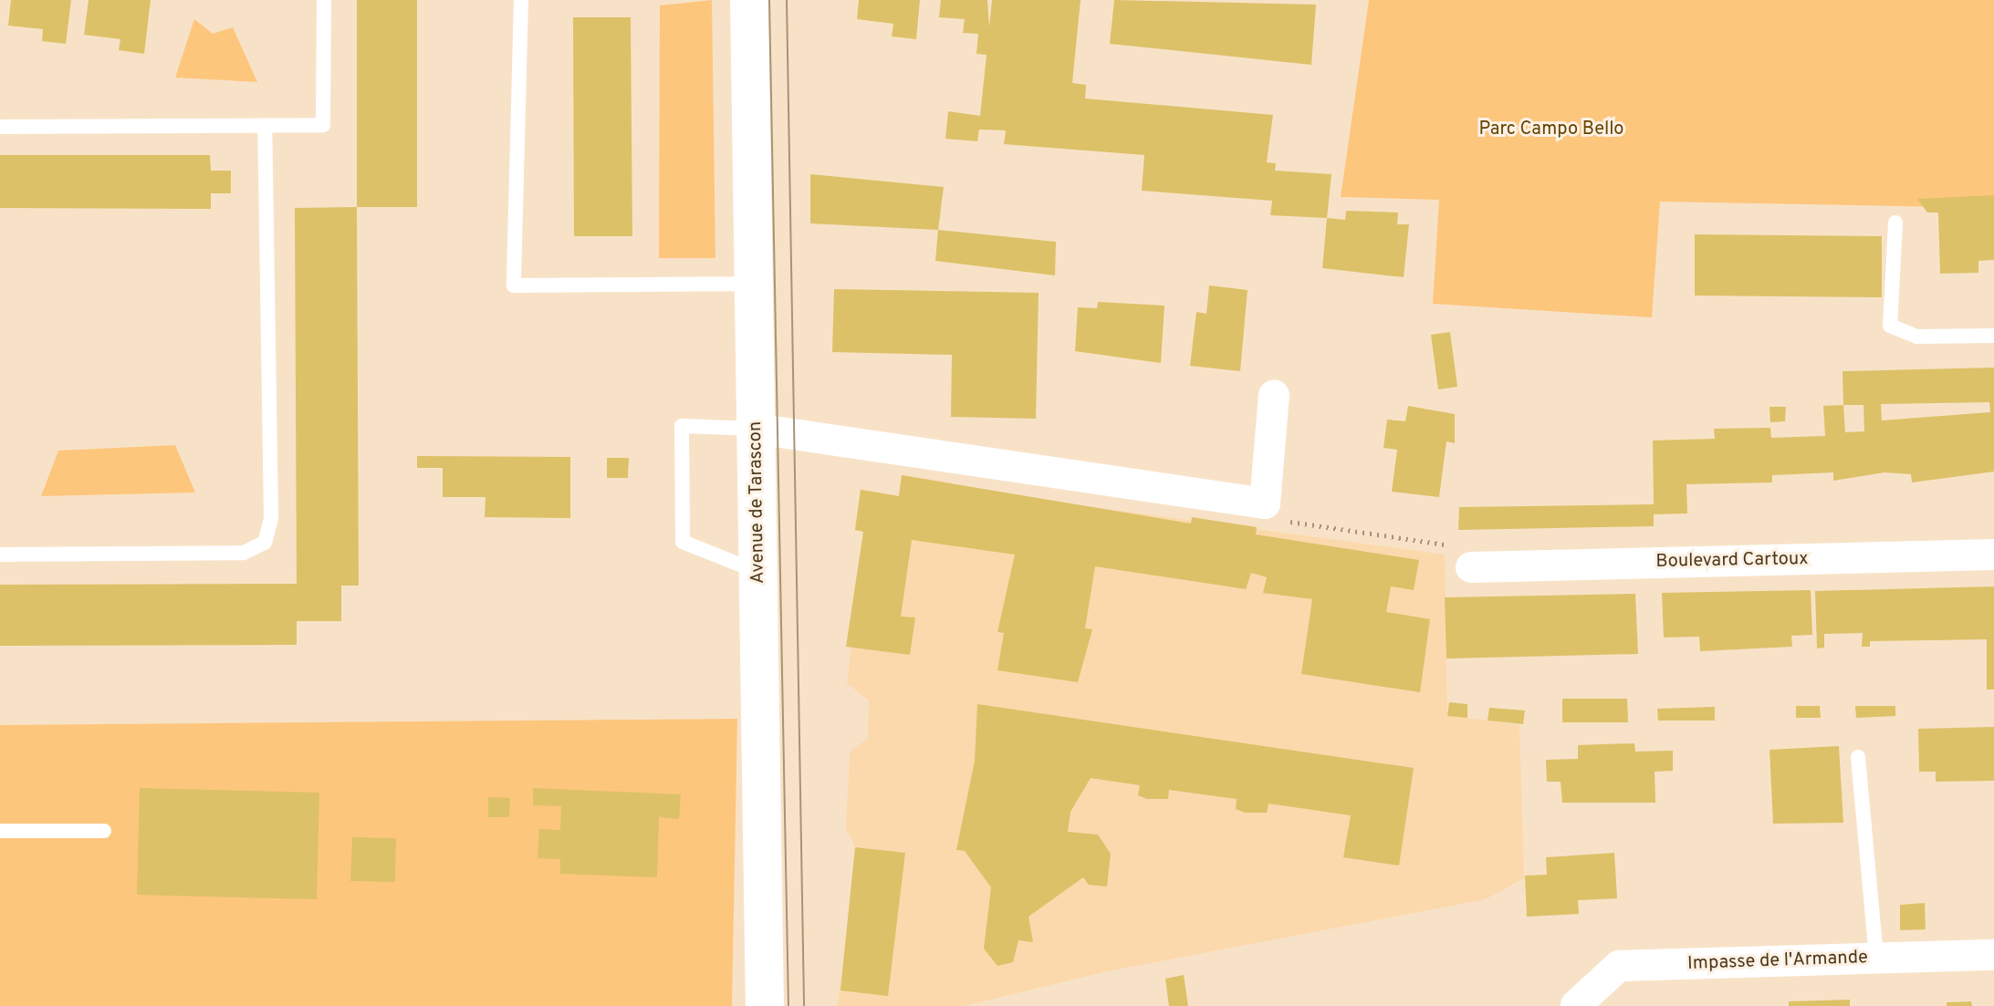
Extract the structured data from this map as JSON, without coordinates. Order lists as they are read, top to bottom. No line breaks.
{"streets":{"street":["Avenue de Tarascon","Boulevard Cartoux","Impasse de l'Armande"]},"parks":["Parc Campo Bello"]}
